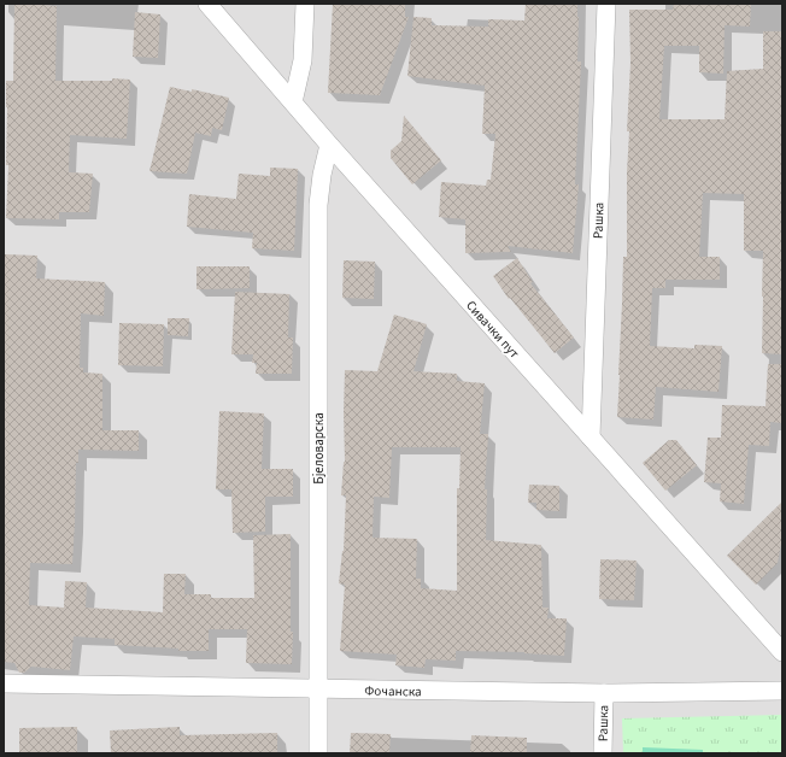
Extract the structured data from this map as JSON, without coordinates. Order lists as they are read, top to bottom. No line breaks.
{"streets":{"street":["Рашка","Сивачки пут","Бјеловарска","Фочанска"]},"crossings":[["Рашка","Сивачки пут"],["Рашка","Фочанска"],["Сивачки пут","Бјеловарска"],["Бјеловарска","Фочанска"]]}
